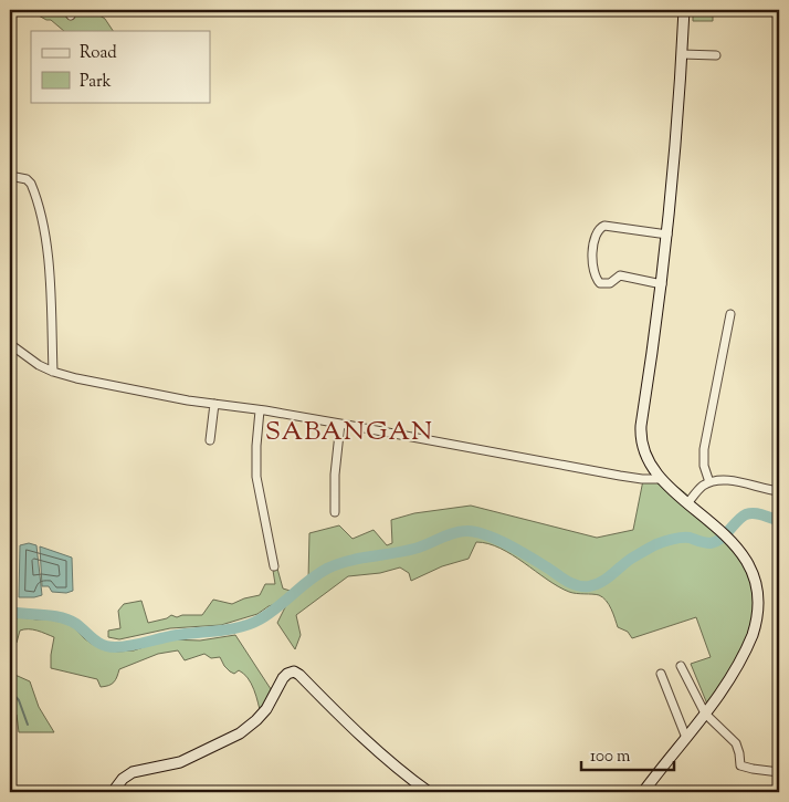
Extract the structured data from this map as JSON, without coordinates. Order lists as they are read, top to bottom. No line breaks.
{"districts":["SABANGAN"],"legend":["Road","Park"],"scale_bar":"100 m"}
